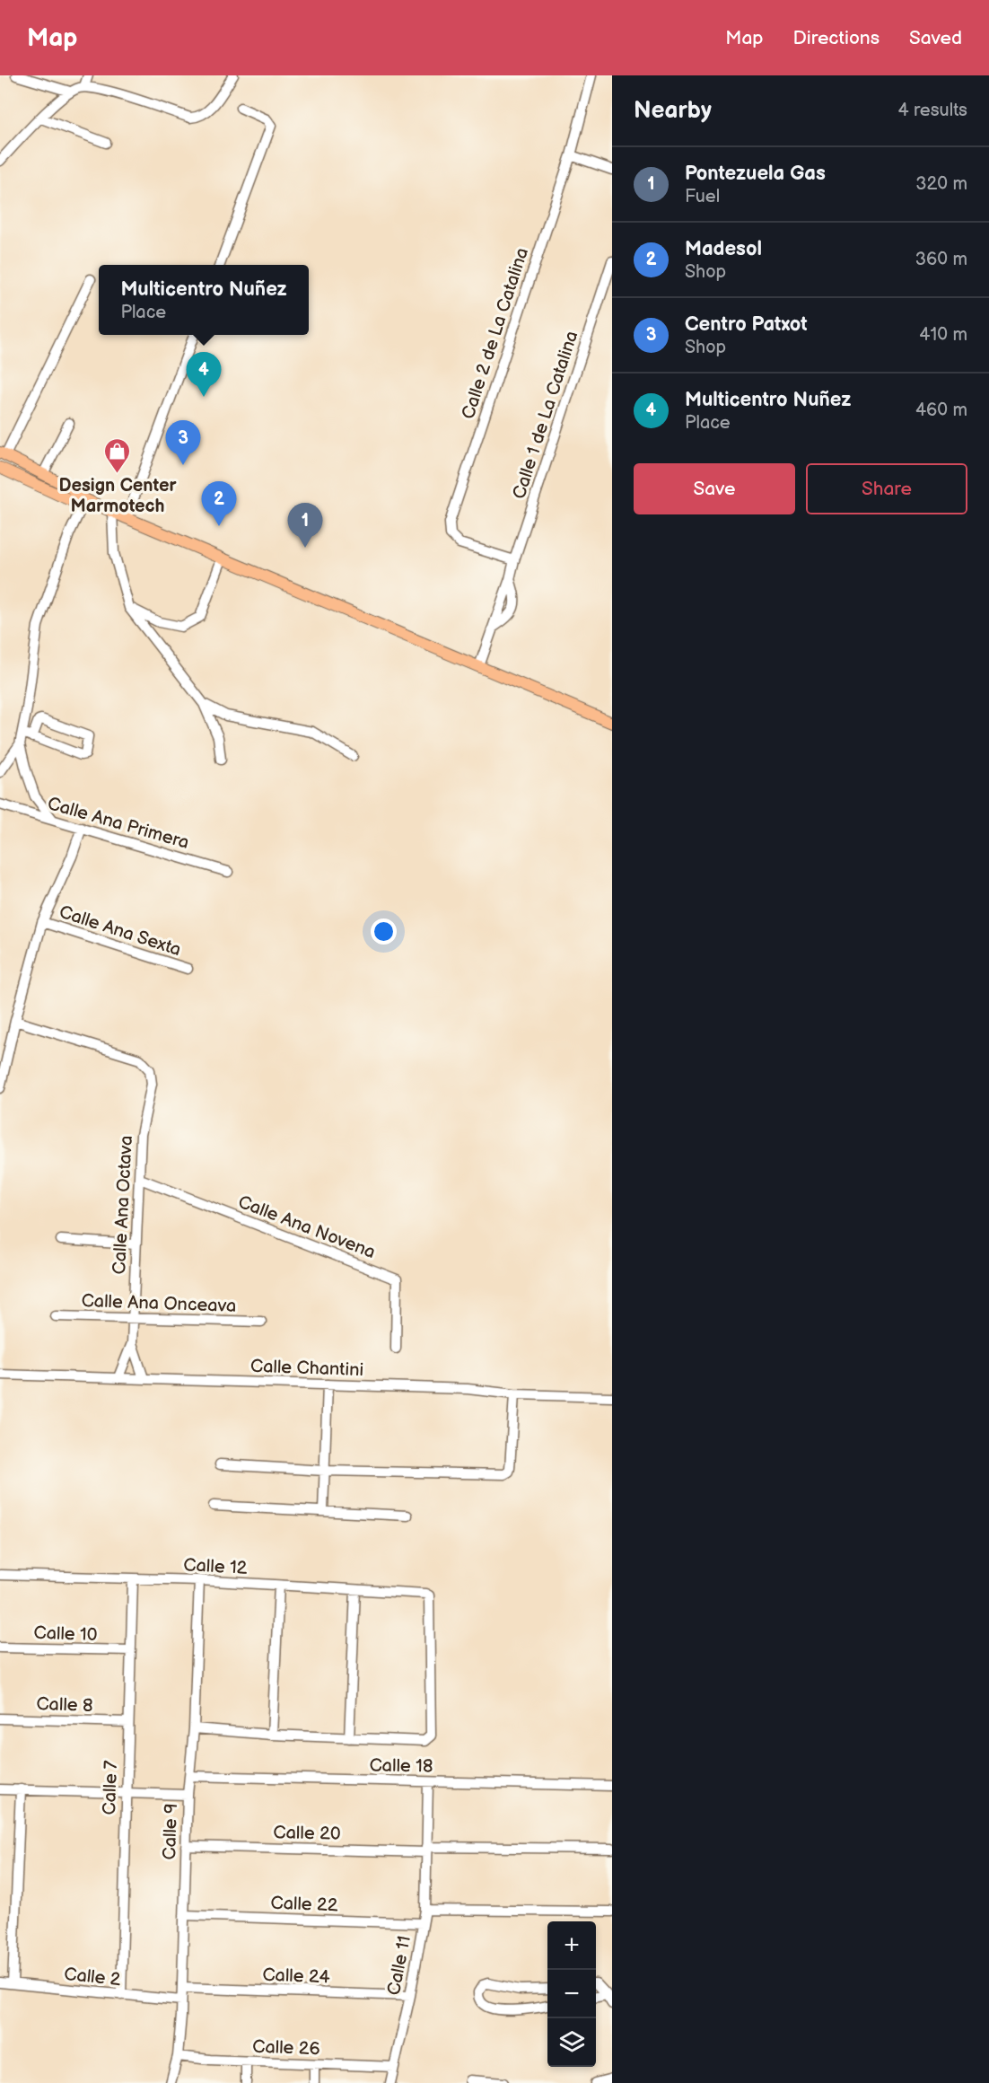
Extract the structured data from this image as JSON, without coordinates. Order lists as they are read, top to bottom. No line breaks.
{"streets":{"street":["Calle 2 de La Catalina","Calle 1 de La Catalina","Calle Ana Primera","Calle Ana Sexta","Calle Ana Octava","Calle Ana Novena","Calle Ana Onceava","Calle Chantini","Calle 12","Calle 10","Calle 8","Calle 18","Calle 7","Calle 9","Calle 20","Calle 22","Calle 11","Calle 24","Calle 2","Calle 26"]},"crossings":[["Calle 2 de La Catalina","Calle 1 de La Catalina"],["Calle Ana Octava","Calle Ana Novena"],["Calle Ana Octava","Calle Ana Onceava"],["Calle Ana Octava","Calle Chantini"],["Calle 12","Calle 7"],["Calle 12","Calle 9"],["Calle 10","Calle 7"],["Calle 8","Calle 7"],["Calle 18","Calle 9"],["Calle 18","Calle 11"],["Calle 7","Calle 2"],["Calle 9","Calle 20"],["Calle 9","Calle 22"],["Calle 9","Calle 24"],["Calle 9","Calle 2"],["Calle 9","Calle 26"],["Calle 20","Calle 11"],["Calle 22","Calle 11"],["Calle 11","Calle 24"],["Calle 11","Calle 26"]],"places":{"shop":["Design Center Marmotech"]},"page":{"header":"Map","nav":["Map","Directions","Saved"],"heading":["Nearby","4 results"],"list":[{"mark":"1","name":"Pontezuela Gas","note":"Fuel","value":"320 m"},{"mark":"2","name":"Madesol","note":"Shop","value":"360 m"},{"mark":"3","name":"Centro Patxot","note":"Shop","value":"410 m"},{"mark":"4","name":"Multicentro Nuñez","note":"Place","value":"460 m"}],"popup":["Multicentro Nuñez","Place"],"pins":["4","3","2","1"],"buttons":["Save","Share"],"map_buttons":["+","−"]}}
